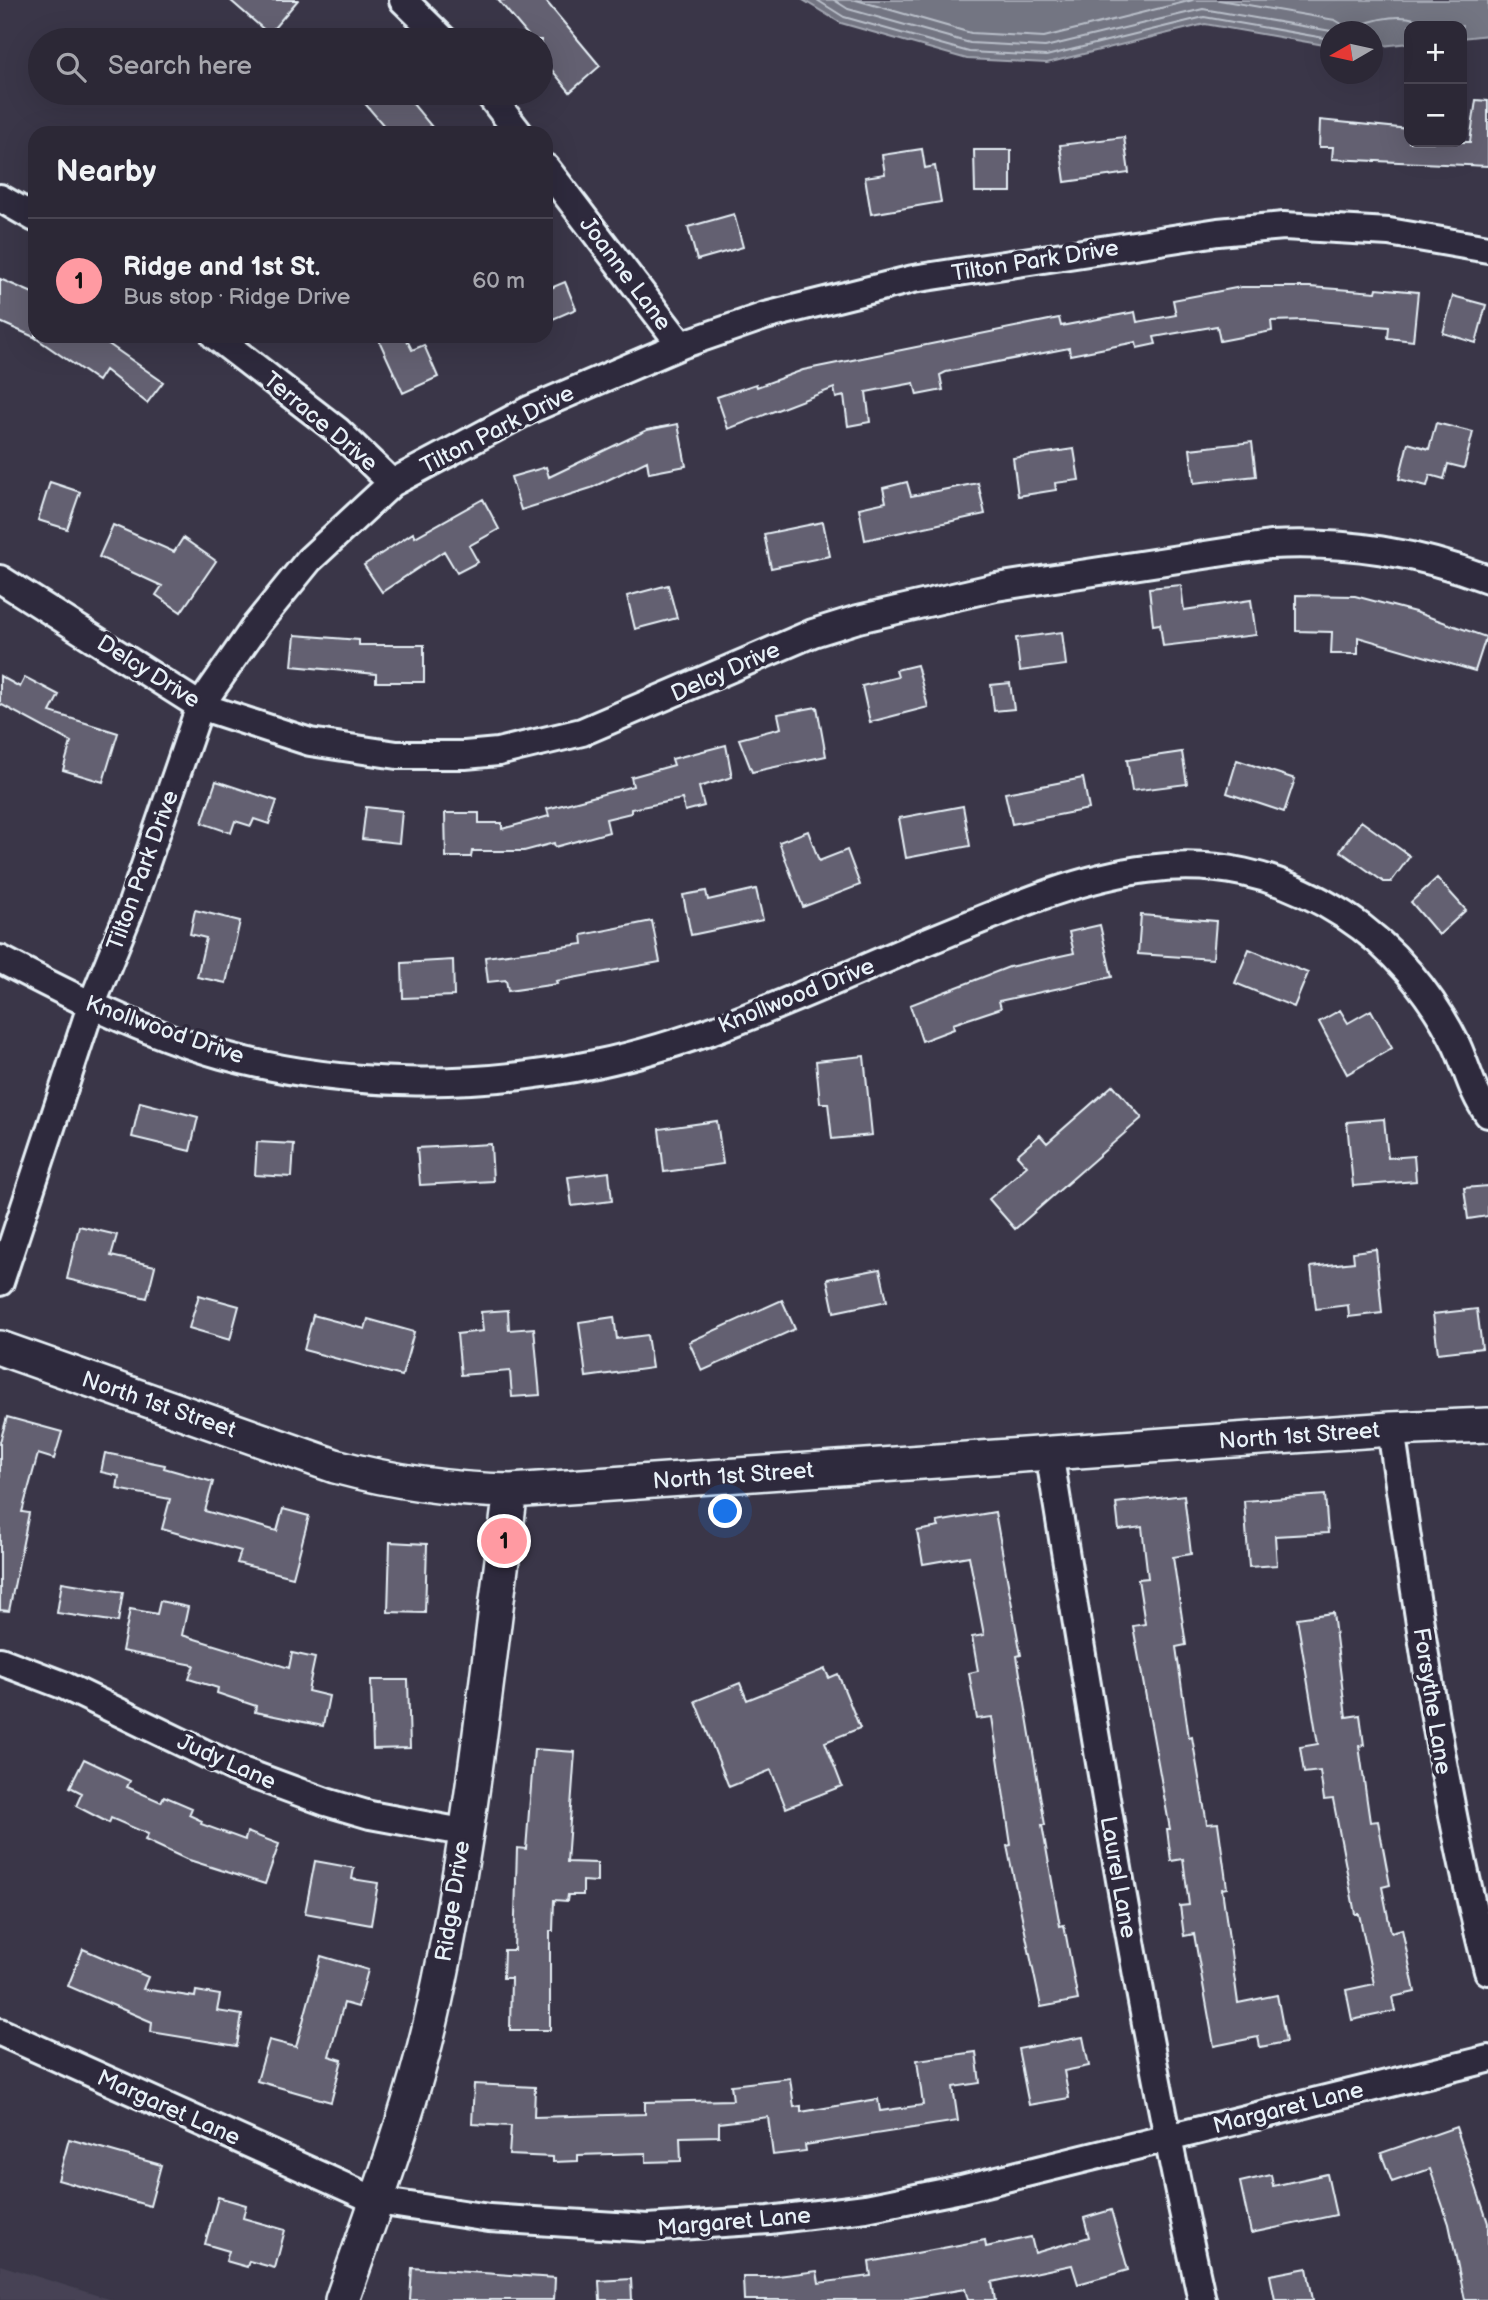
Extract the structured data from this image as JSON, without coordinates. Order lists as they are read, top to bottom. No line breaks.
{"streets":{"street":["Tilton Park Drive","Joanne Lane","Terrace Drive","Delcy Drive","Knollwood Drive","North 1st Street","Forsythe Lane","Judy Lane","Laurel Lane","Ridge Drive","Margaret Lane"]},"crossings":[["Tilton Park Drive","Joanne Lane"],["Tilton Park Drive","Terrace Drive"],["Tilton Park Drive","Delcy Drive"],["Tilton Park Drive","Knollwood Drive"],["North 1st Street","Forsythe Lane"],["North 1st Street","Laurel Lane"],["North 1st Street","Ridge Drive"],["Judy Lane","Ridge Drive"],["Laurel Lane","Margaret Lane"],["Ridge Drive","Margaret Lane"]],"north":"left","page":{"map_buttons":["+","−"],"search":"Search here","heading":"Nearby","list":[{"mark":"1","name":"Ridge and 1st St.","note":"Bus stop · Ridge Drive","value":"60 m"}],"pins":"1"}}
